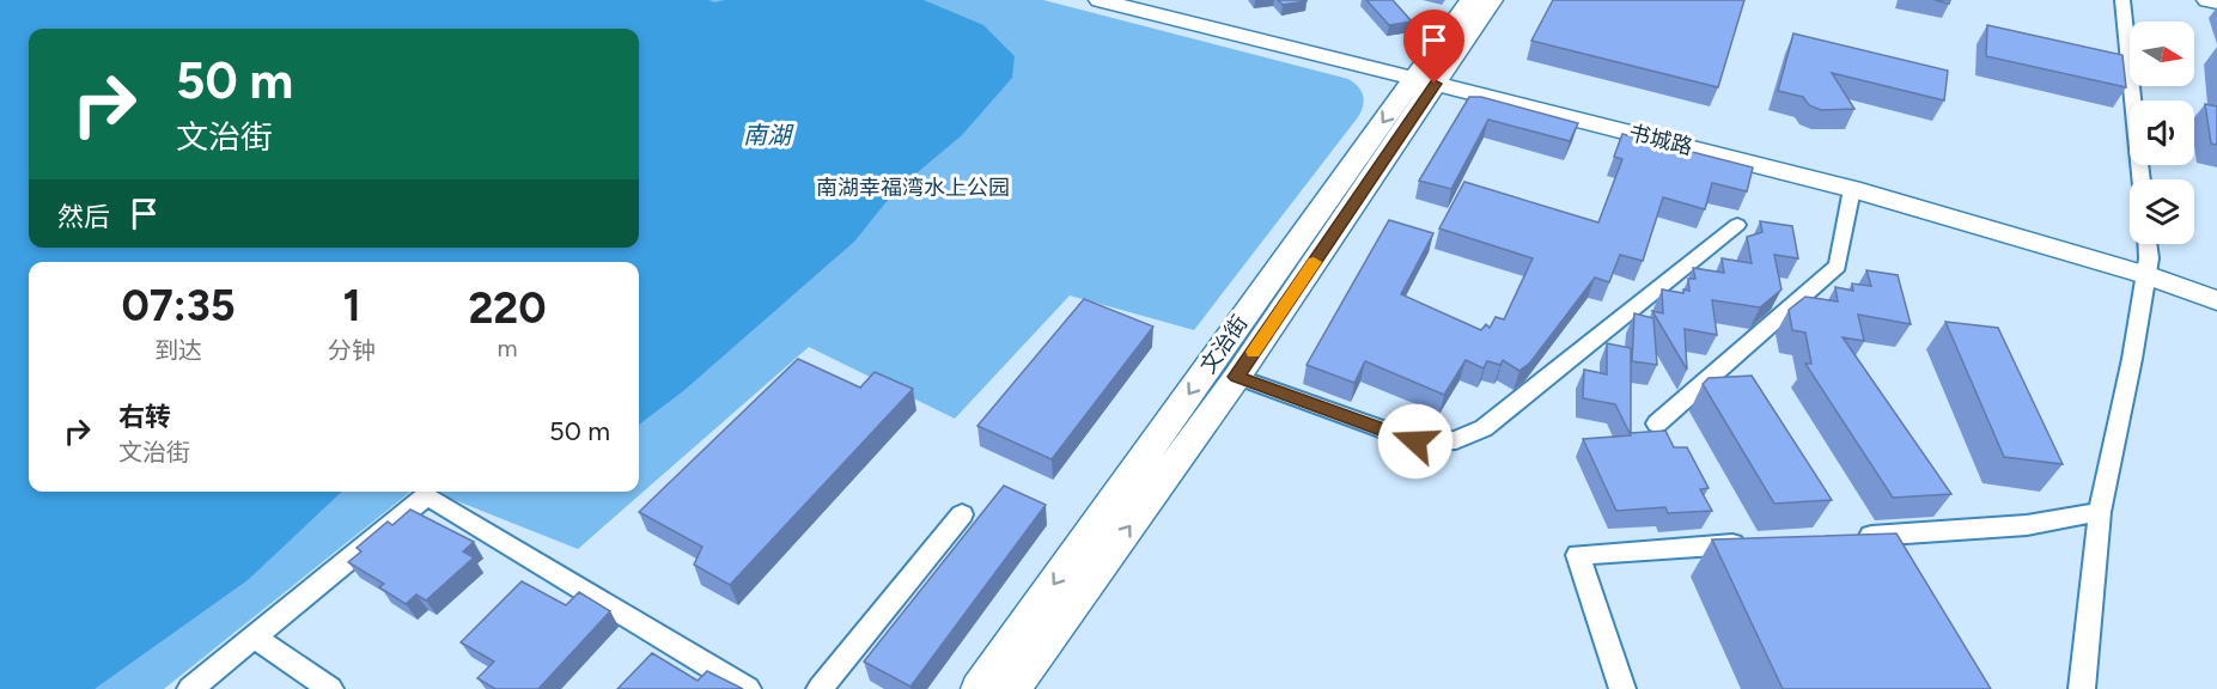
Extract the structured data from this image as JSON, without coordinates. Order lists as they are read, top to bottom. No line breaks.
{"streets":{"main road":["书城路","文治街"]},"crossings":[["书城路","文治街"]],"water":["南湖"],"parks":["南湖幸福湾水上公园"],"north":"right","page":{"turn":["50 m","文治街"],"then":"然后","eta":["07:35","到达","1","分钟","220","m"],"list":[{"name":"右转","note":"文治街","value":"50 m"}]}}
